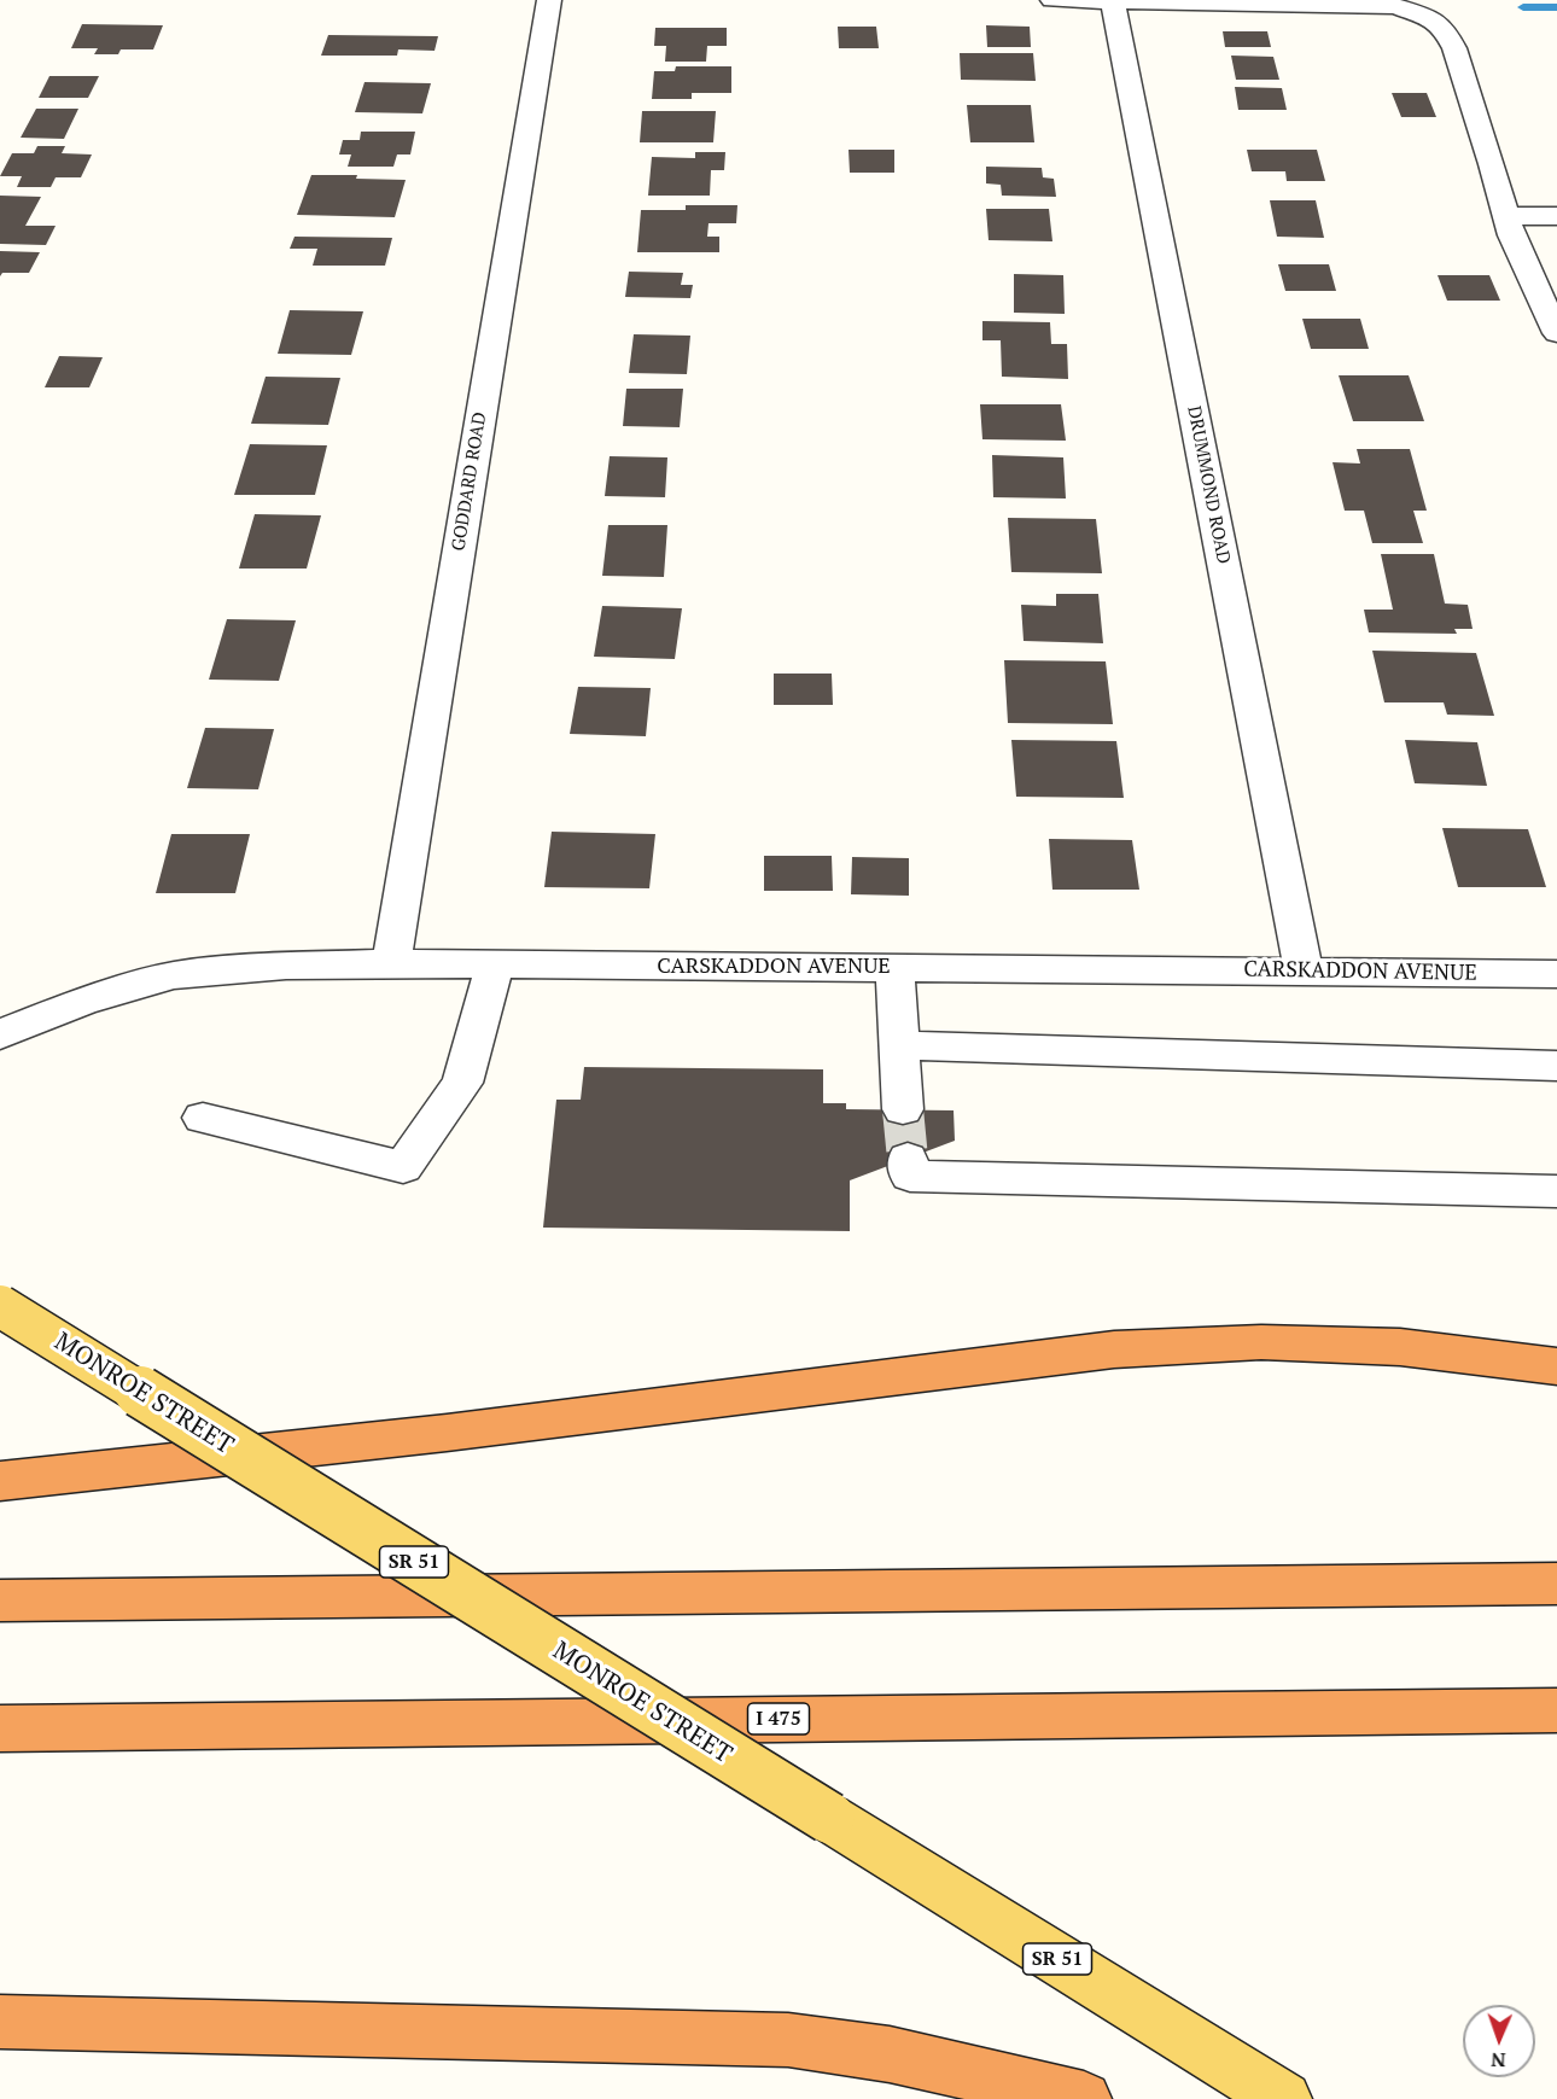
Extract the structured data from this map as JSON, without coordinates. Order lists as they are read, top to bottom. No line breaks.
{"streets":{"highway":["I 475"],"main road":["MONROE STREET","SR 51"],"street":["GODDARD ROAD","DRUMMOND ROAD","CARSKADDON AVENUE"]},"crossings":[["GODDARD ROAD","CARSKADDON AVENUE"],["DRUMMOND ROAD","CARSKADDON AVENUE"]],"north":"bottom"}
